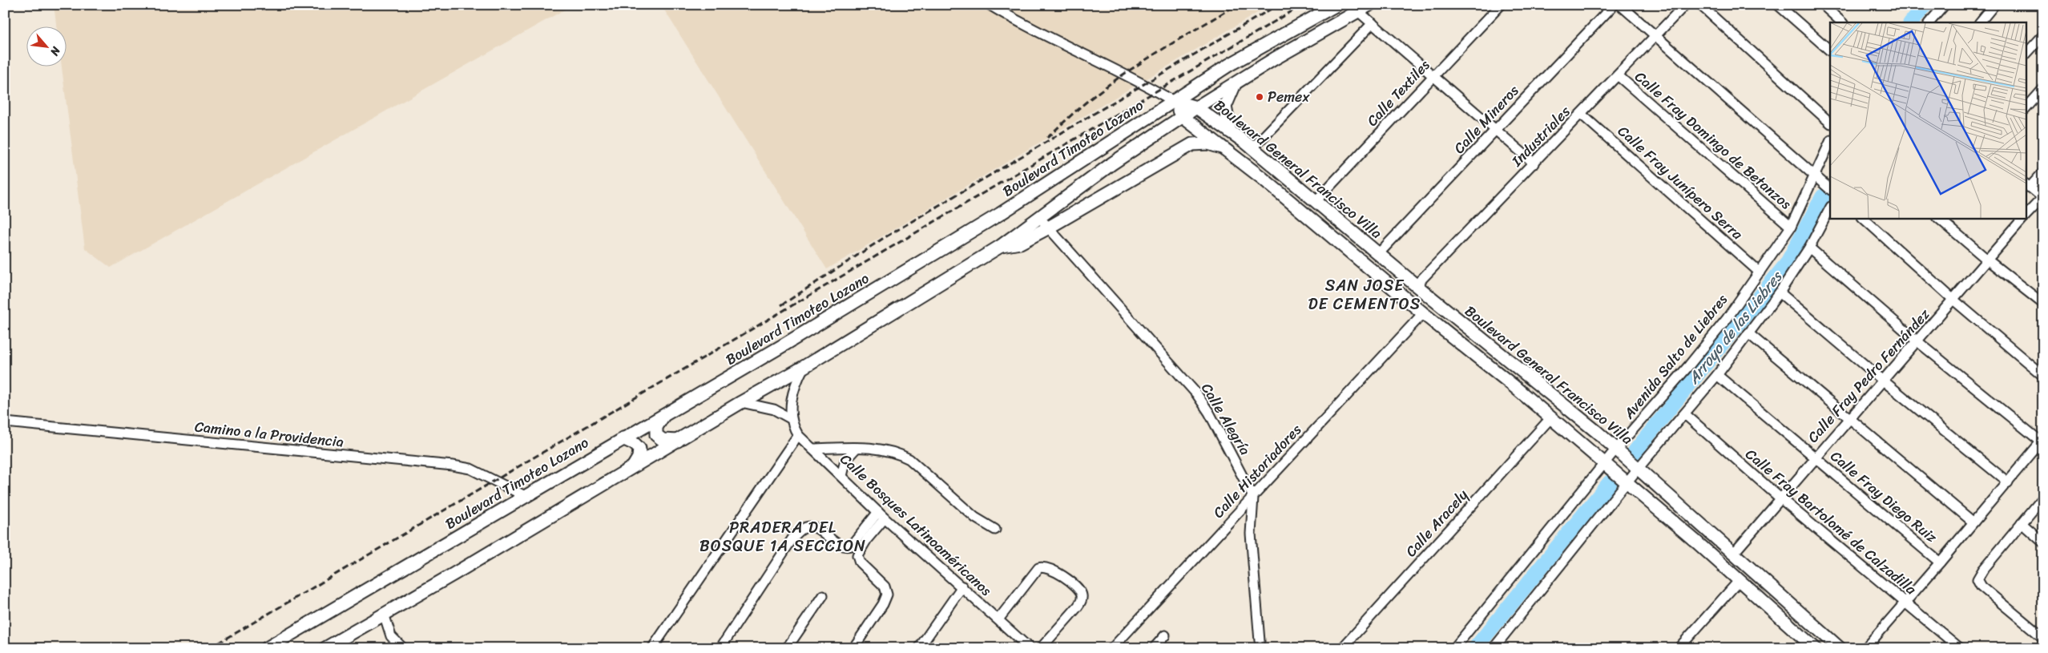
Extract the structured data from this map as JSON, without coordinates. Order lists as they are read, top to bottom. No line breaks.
{"streets":{"main road":["Boulevard Timoteo Lozano","Boulevard General Francisco Villa"],"street":["Calle Textiles","Calle Mineros","Industriales","Calle Fray Domingo de Betanzos","Calle Fray Junípero Serra","Avenida Salto de Liebres","Calle Fray Pedro Fernández","Calle Alegría","Camino a la Providencia","Calle Historiadores","Calle Fray Diego Ruiz","Calle Fray Bartolomé de Calzadilla","Calle Aracely","Calle Bosques Latinoaméricanos"]},"crossings":[["Calle Textiles","Boulevard General Francisco Villa"],["Calle Mineros","Boulevard General Francisco Villa"],["Industriales","Calle Fray Domingo de Betanzos"],["Industriales","Boulevard General Francisco Villa"],["Industriales","Calle Fray Junípero Serra"],["Calle Fray Domingo de Betanzos","Avenida Salto de Liebres"],["Boulevard Timoteo Lozano","Boulevard General Francisco Villa"],["Boulevard Timoteo Lozano","Camino a la Providencia"],["Boulevard General Francisco Villa","Avenida Salto de Liebres"],["Boulevard General Francisco Villa","Calle Fray Pedro Fernández"],["Calle Fray Junípero Serra","Avenida Salto de Liebres"],["Calle Fray Pedro Fernández","Calle Fray Diego Ruiz"],["Calle Fray Pedro Fernández","Calle Fray Bartolomé de Calzadilla"],["Calle Alegría","Calle Historiadores"]],"districts":["SAN JOSE DE CEMENTOS","PRADERA DEL BOSQUE 1A SECCION"],"water":["Arroyo de las Liebres"],"places":["Pemex"],"north":"bottom right"}
